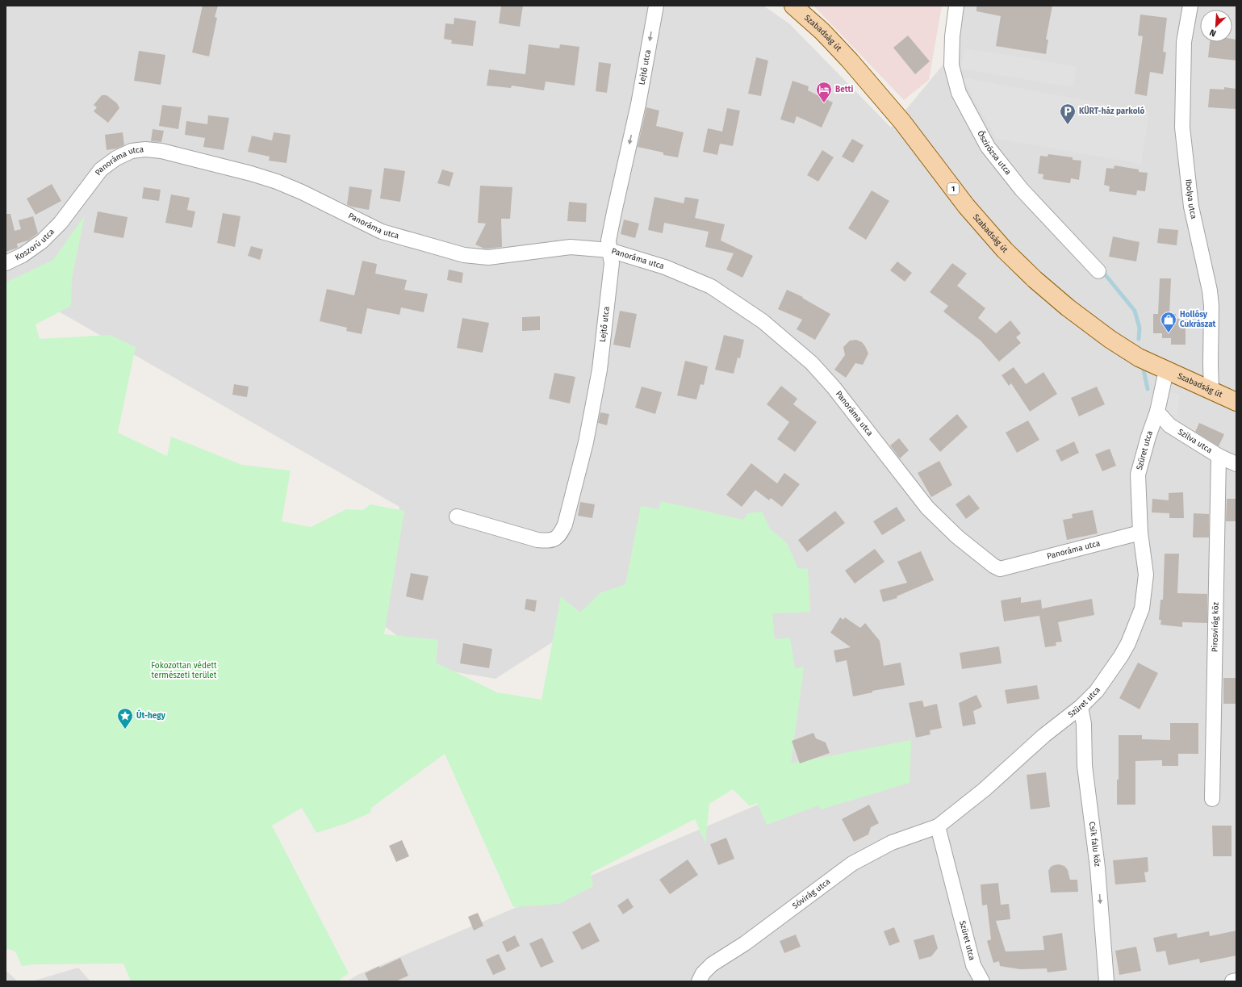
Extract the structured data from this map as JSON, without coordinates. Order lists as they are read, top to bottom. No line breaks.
{"streets":{"main road":["Szabadság út","1"],"street":["Lejtő utca","Őszirózsa utca","Panoráma utca","Ibolya utca","Koszorú utca","Szilva utca","Szüret utca","Pirosvirág köz","Csík falu köz","Sóvirág utca"]},"crossings":[["Szabadság út","Ibolya utca"],["Szabadság út","Szüret utca"],["Lejtő utca","Panoráma utca"],["Panoráma utca","Koszorú utca"],["Panoráma utca","Szüret utca"],["Szilva utca","Szüret utca"],["Szilva utca","Pirosvirág köz"],["Szüret utca","Csík falu köz"],["Szüret utca","Sóvirág utca"]],"one_way":["Lejtő utca","Csík falu köz"],"parks":["Fokozottan védett természeti terület"],"places":{"hotel":["Betti"],"parking":["KÜRT-ház parkoló"],"shop":["Hollósy Cukrászat"],"place":["Út-hegy"]},"north":"bottom left"}
